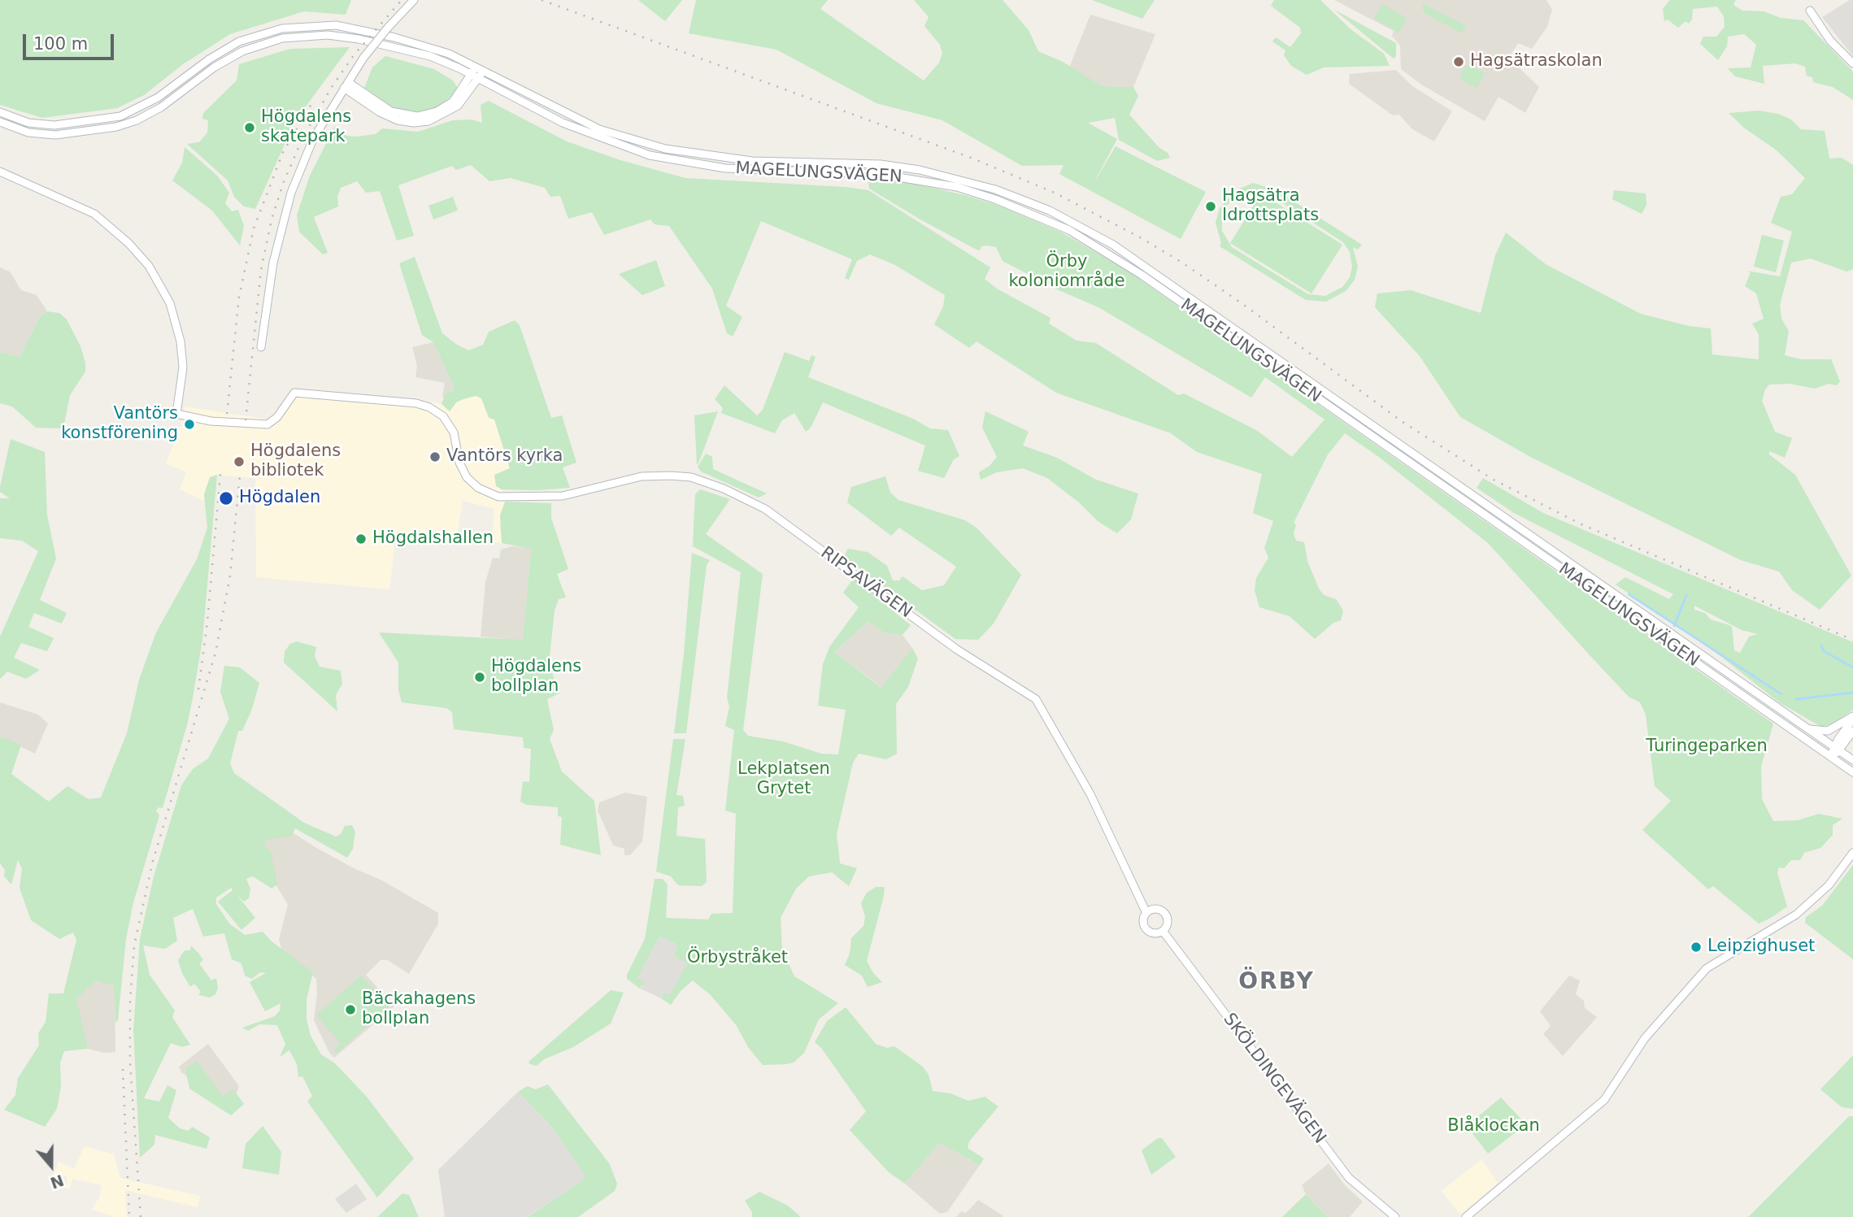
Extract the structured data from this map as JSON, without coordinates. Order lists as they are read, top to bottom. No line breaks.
{"streets":{"main road":["MAGELUNGSVÄGEN","RIPSAVÄGEN","SKÖLDINGEVÄGEN"]},"crossings":[["RIPSAVÄGEN","SKÖLDINGEVÄGEN"]],"districts":["ÖRBY"],"parks":["Örby koloniområde","Turingeparken","Lekplatsen Grytet","Örbystråket","Blåklockan"],"places":["Hagsätraskolan","Högdalens skatepark","Hagsätra Idrottsplats","Vantörs konstförening","Vantörs kyrka","Högdalens bibliotek","Högdalen","Högdalshallen","Högdalens bollplan","Leipzighuset","Bäckahagens bollplan"],"scale_bar":"100 m","north":"bottom"}
